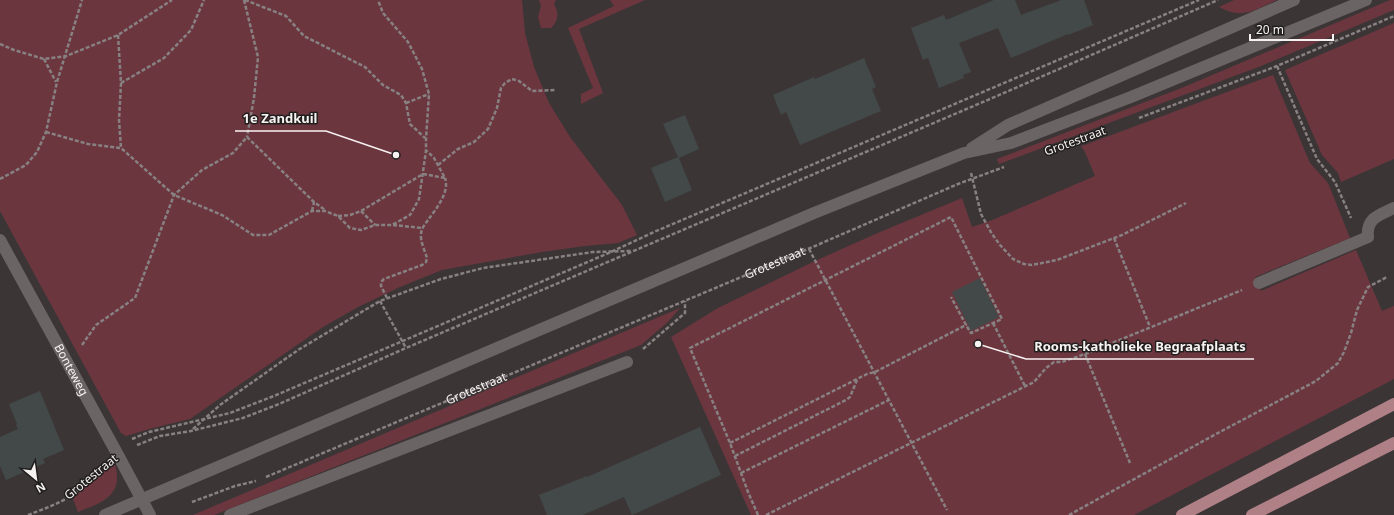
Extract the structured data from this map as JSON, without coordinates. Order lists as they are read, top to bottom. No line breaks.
{"streets":{"street":["Grotestraat","Bonteweg"]},"crossings":[["Grotestraat","Bonteweg"]],"places":["1e Zandkuil","Rooms-katholieke Begraafplaats"],"scale_bar":"20 m","north":"bottom right"}
